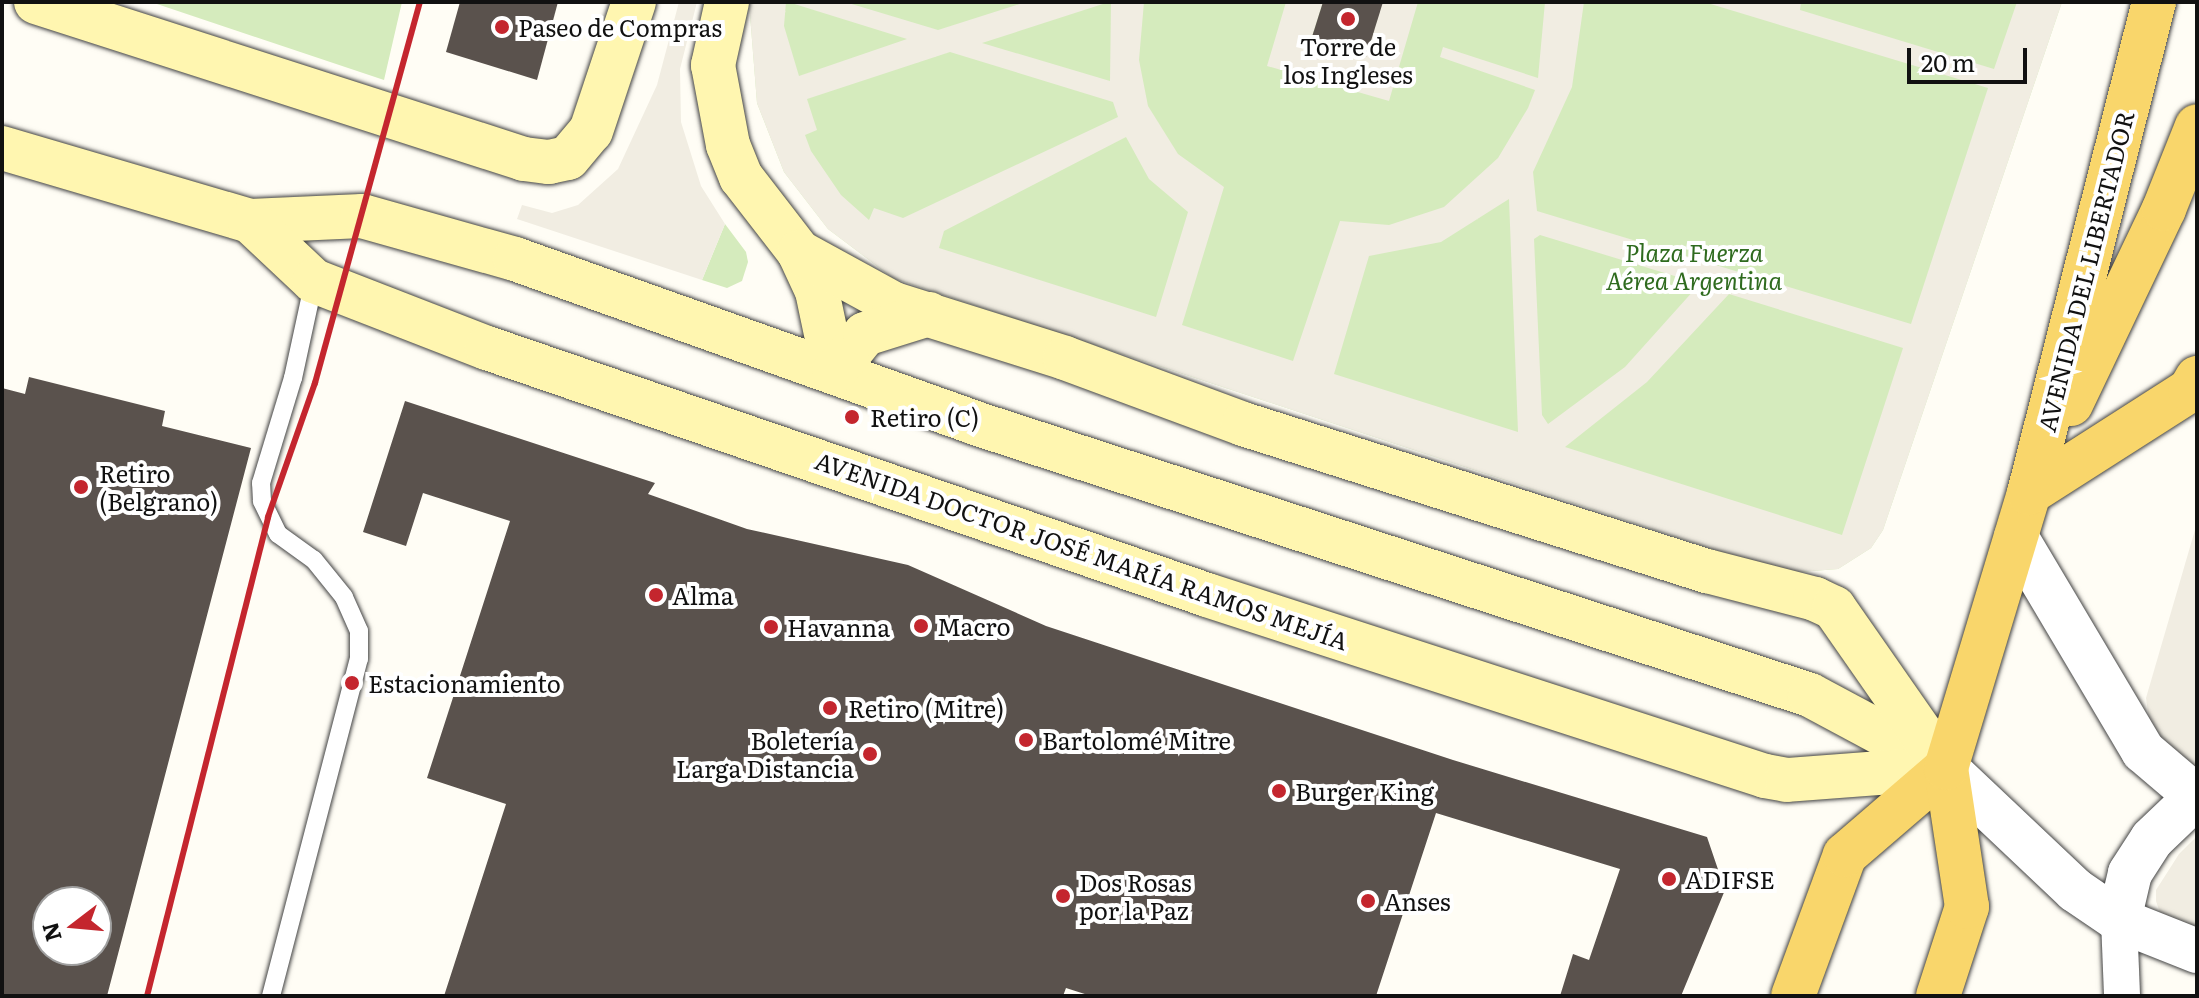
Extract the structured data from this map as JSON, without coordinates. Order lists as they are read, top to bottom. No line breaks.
{"streets":{"main road":["AVENIDA DEL LIBERTADOR","AVENIDA DOCTOR JOSÉ MARÍA RAMOS MEJÍA"]},"crossings":[["AVENIDA DEL LIBERTADOR","AVENIDA DOCTOR JOSÉ MARÍA RAMOS MEJÍA"]],"parks":["Plaza Fuerza Aérea Argentina"],"places":["Torre de los Ingleses","Paseo de Compras","Retiro (C)","Retiro (Belgrano)","Alma","Macro","Havanna","Estacionamiento","Retiro (Mitre)","Bartolomé Mitre","Boletería Larga Distancia","Burger King","ADIFSE","Dos Rosas por la Paz","Anses"],"scale_bar":"20 m","north":"left"}
